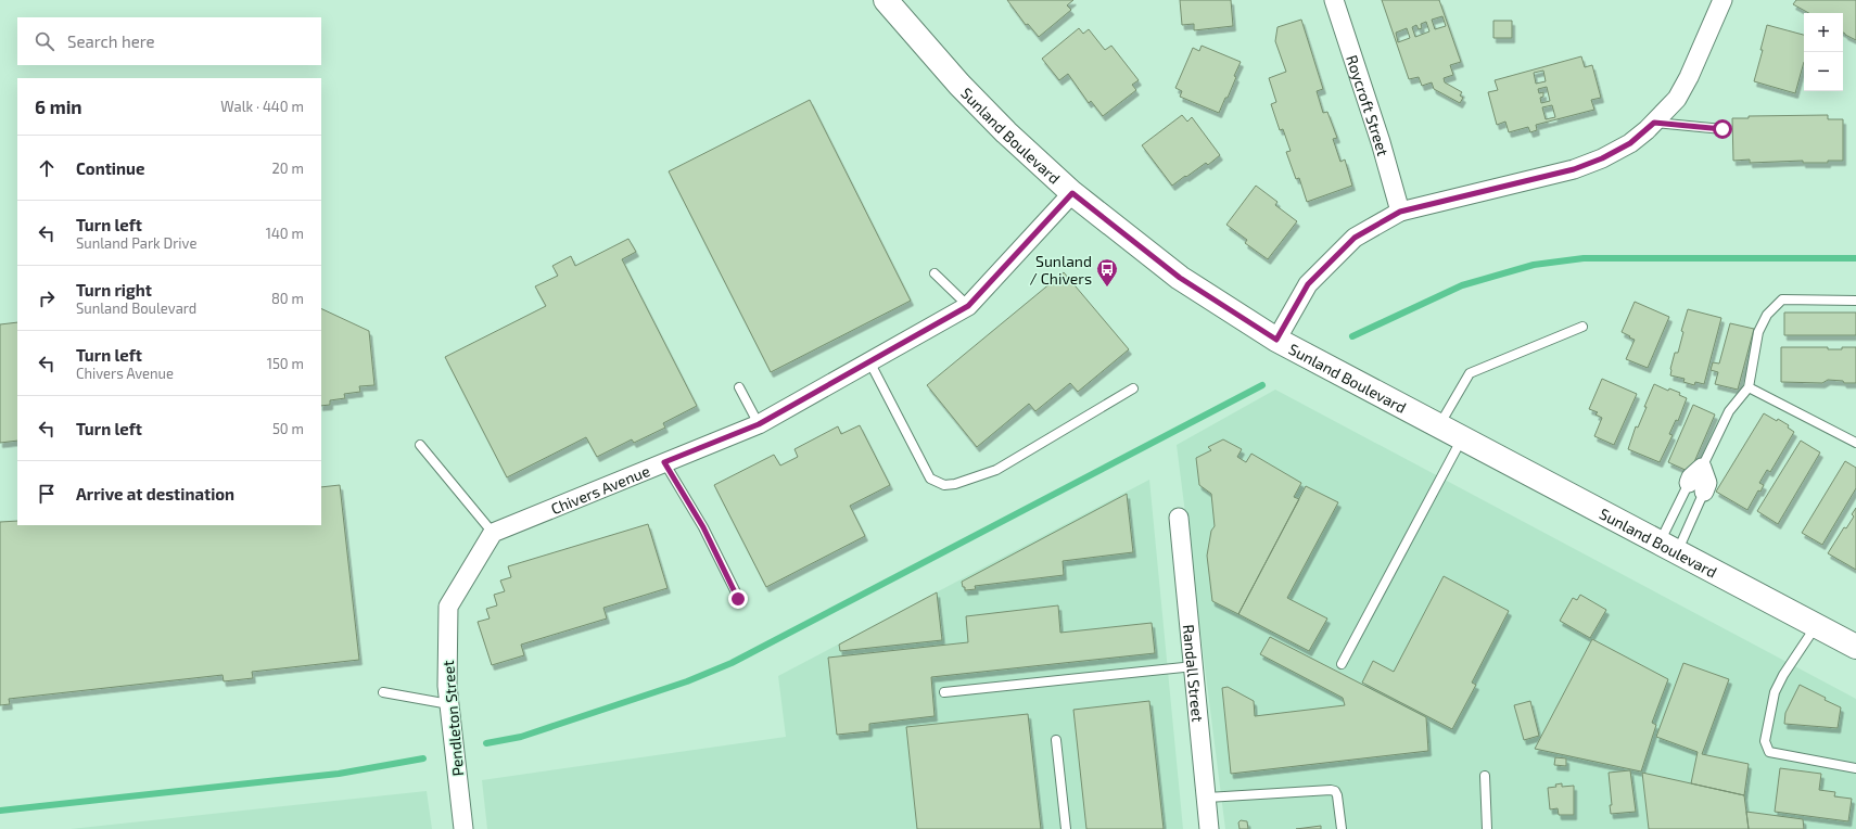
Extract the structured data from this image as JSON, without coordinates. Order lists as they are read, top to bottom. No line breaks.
{"streets":{"main road":["Sunland Boulevard"],"street":["Roycroft Street","Chivers Avenue","Randall Street","Pendleton Street"]},"crossings":[["Sunland Boulevard","Chivers Avenue"],["Chivers Avenue","Pendleton Street"]],"places":{"bus stop":["Sunland / Chivers"]},"page":{"map_buttons":["+","−"],"search":"Search here","heading":["6 min","Walk · 440 m"],"list":[["Continue","20 m"],["Turn left","Sunland Park Drive","140 m"],["Turn right","Sunland Boulevard","80 m"],["Turn left","Chivers Avenue","150 m"],["Turn left","50 m"],"Arrive at destination"]}}
